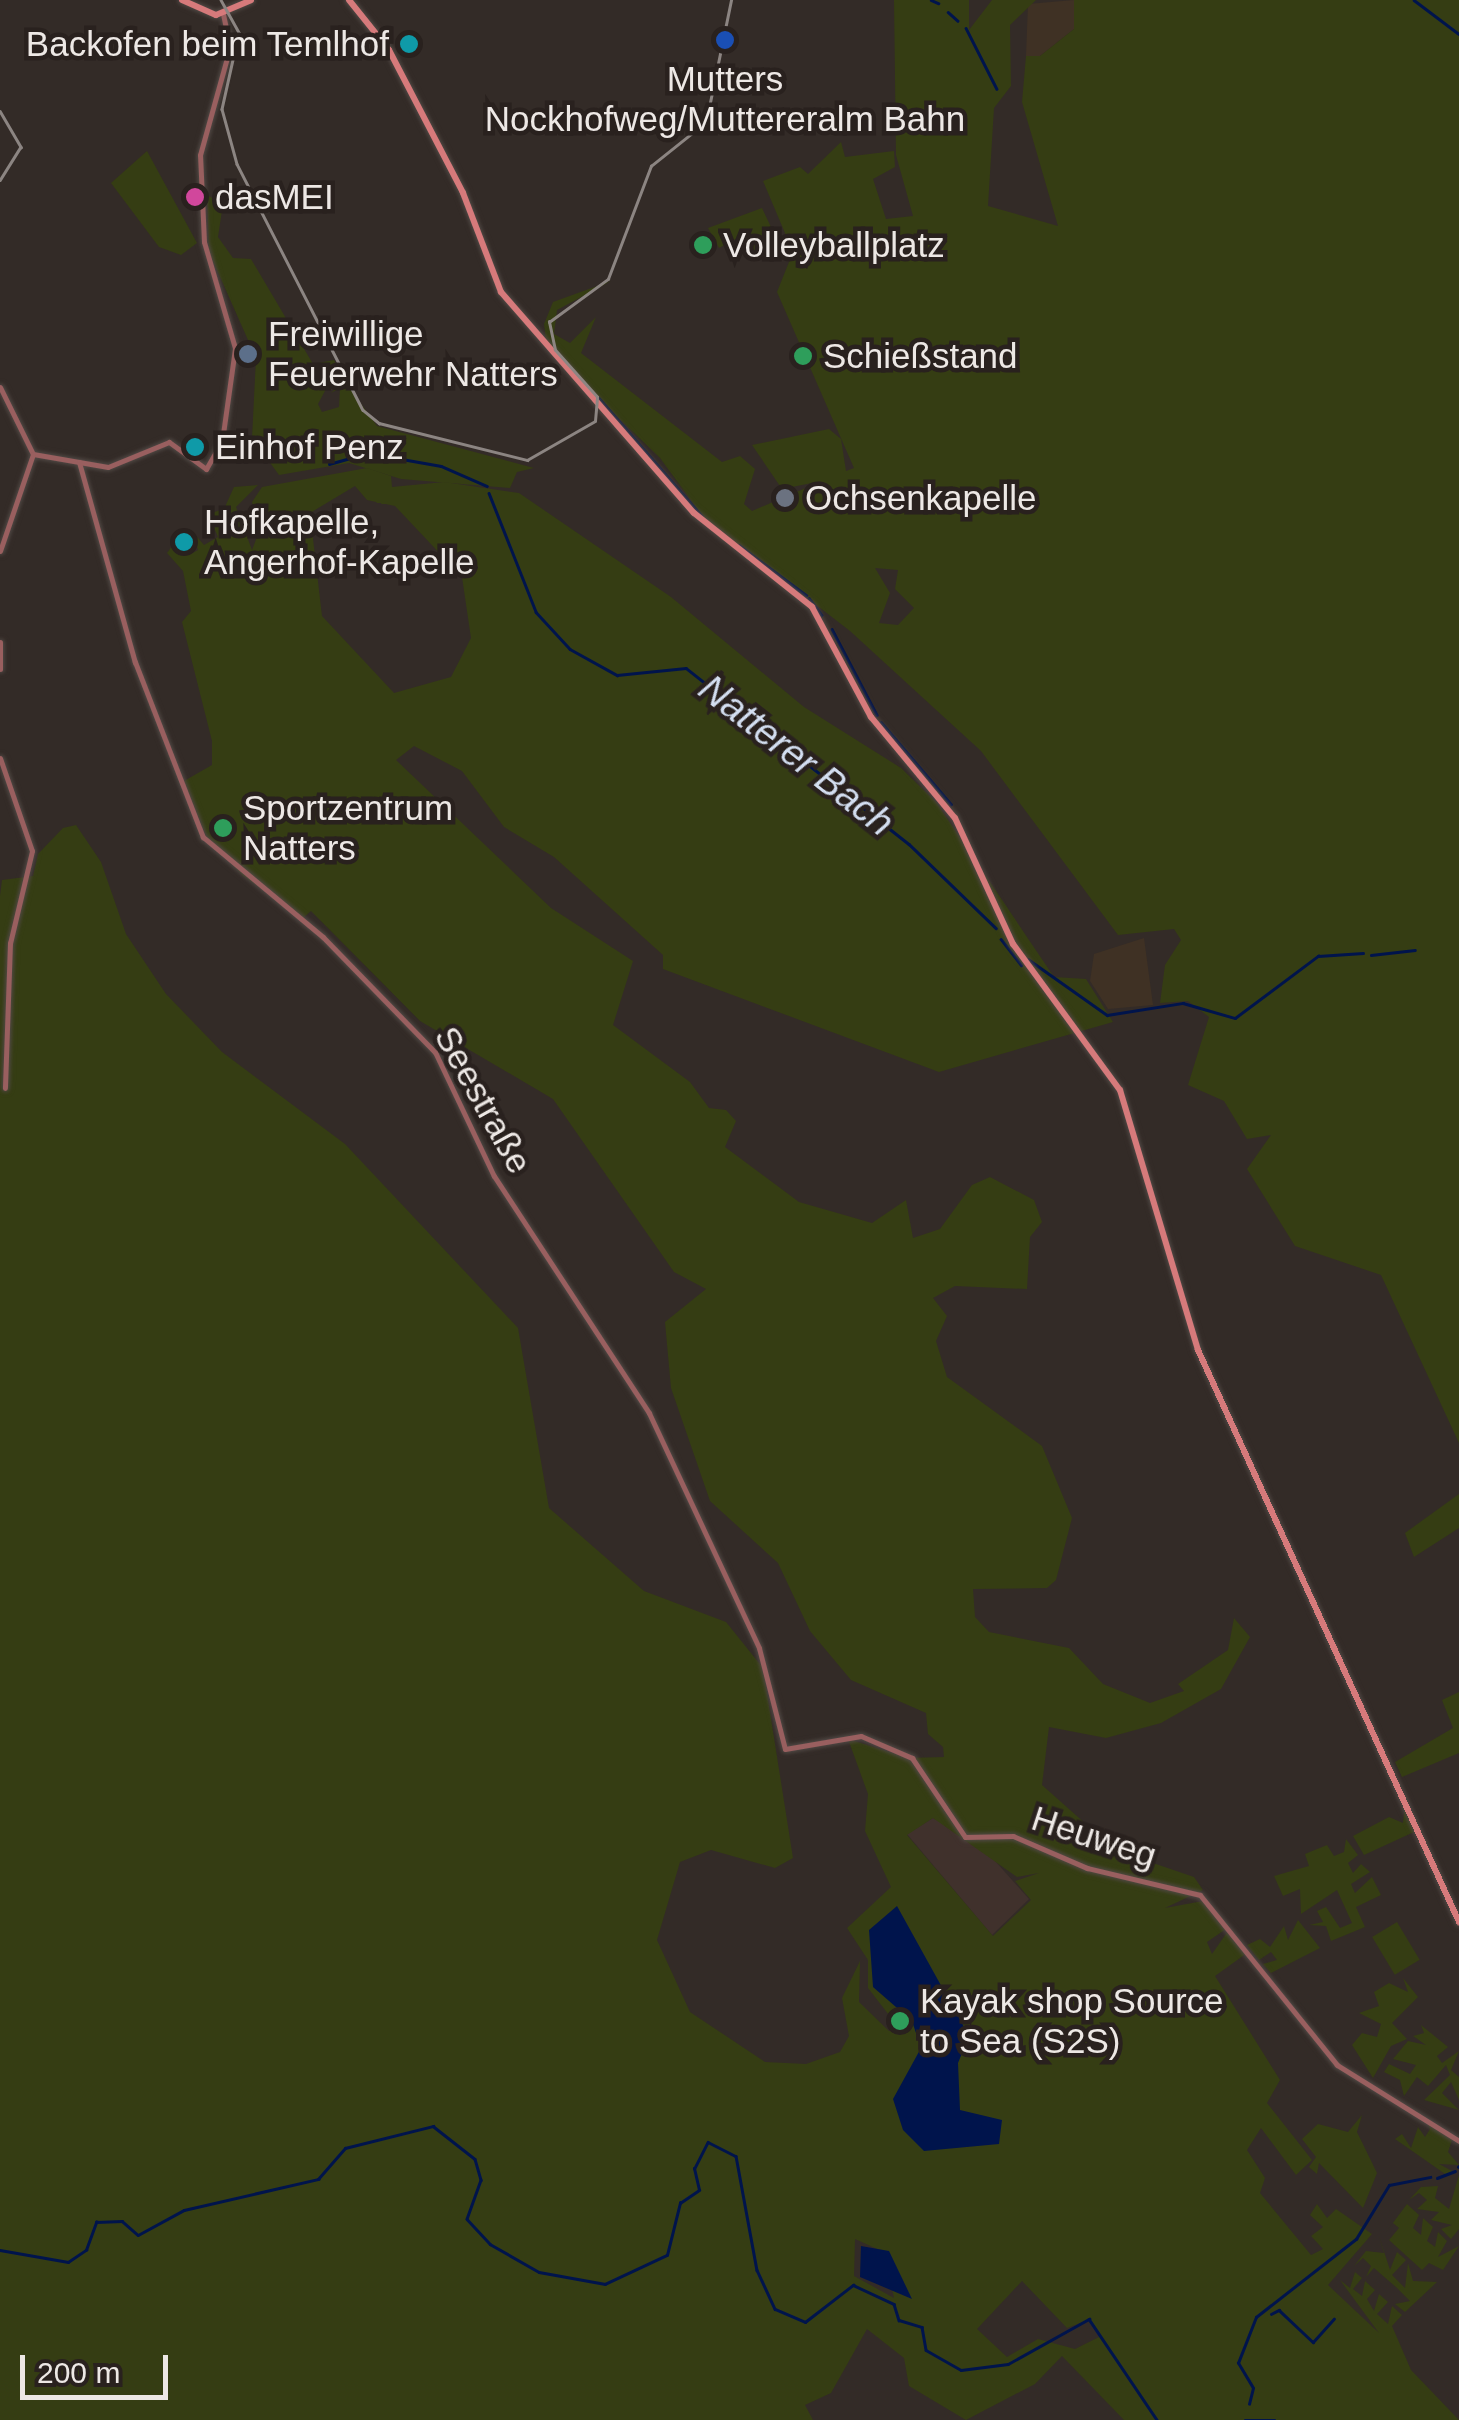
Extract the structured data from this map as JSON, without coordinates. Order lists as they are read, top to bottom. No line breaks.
{"streets":{"street":["Seestraße","Heuweg"]},"crossings":[["Seestraße","Heuweg"]],"water":["Natterer Bach"],"places":["Mutters Nockhofweg/Muttereralm Bahn","Backofen beim Temlhof","dasMEI","Volleyballplatz","Freiwillige Feuerwehr Natters","Schießstand","Einhof Penz","Ochsenkapelle","Hofkapelle, Angerhof-Kapelle","Sportzentrum Natters","Kayak shop Source to Sea (S2S)"],"scale_bar":"200 m"}
